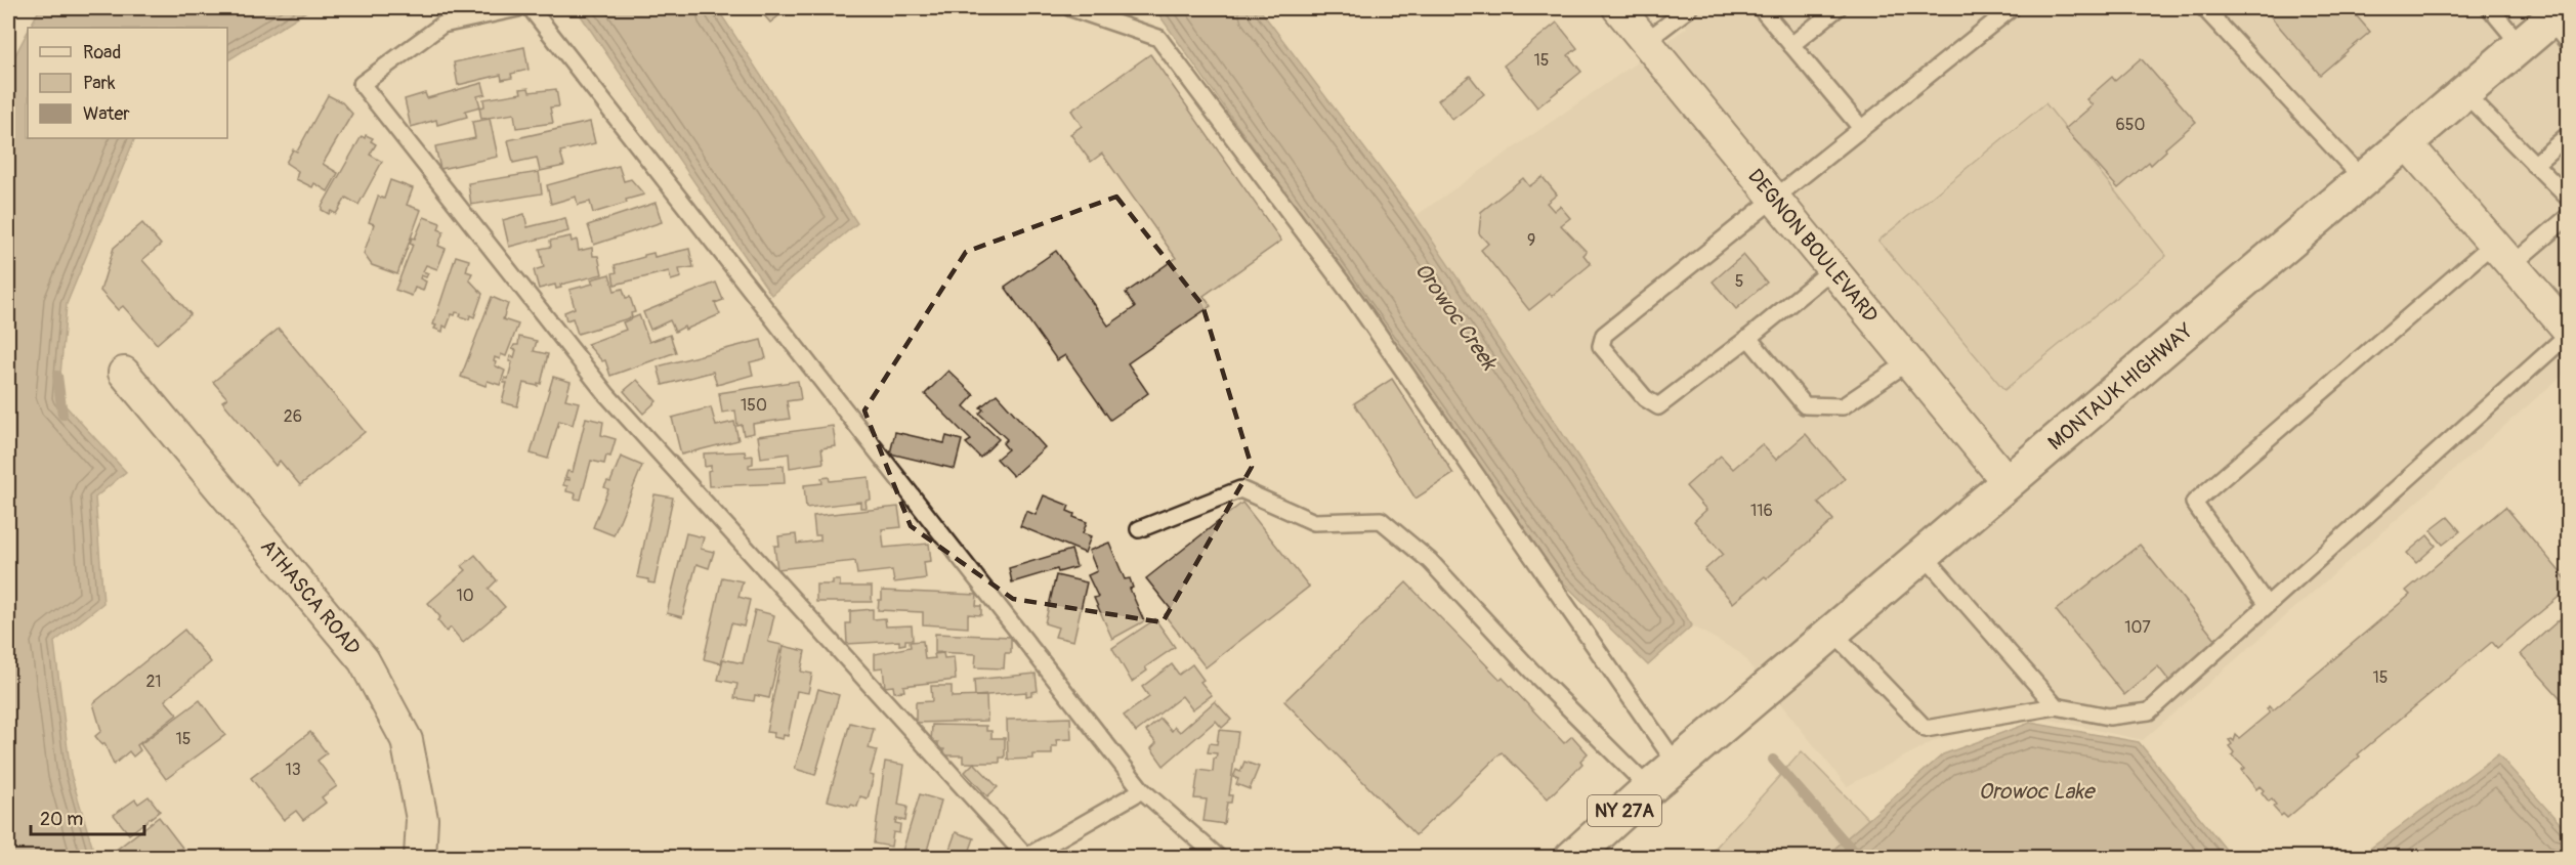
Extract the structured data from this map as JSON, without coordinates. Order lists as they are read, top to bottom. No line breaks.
{"streets":{"main road":["MONTAUK HIGHWAY","NY 27A"],"street":["DEGNON BOULEVARD","ATHASCA ROAD"]},"crossings":[["DEGNON BOULEVARD","MONTAUK HIGHWAY"],["MONTAUK HIGHWAY","NY 27A"]],"water":["Orowoc Creek","Orowoc Lake"],"house_numbers":["15","650","9","5","150","26","116","10","107","15","21","15","13"],"legend":["Road","Park","Water"],"scale_bar":"20 m"}
